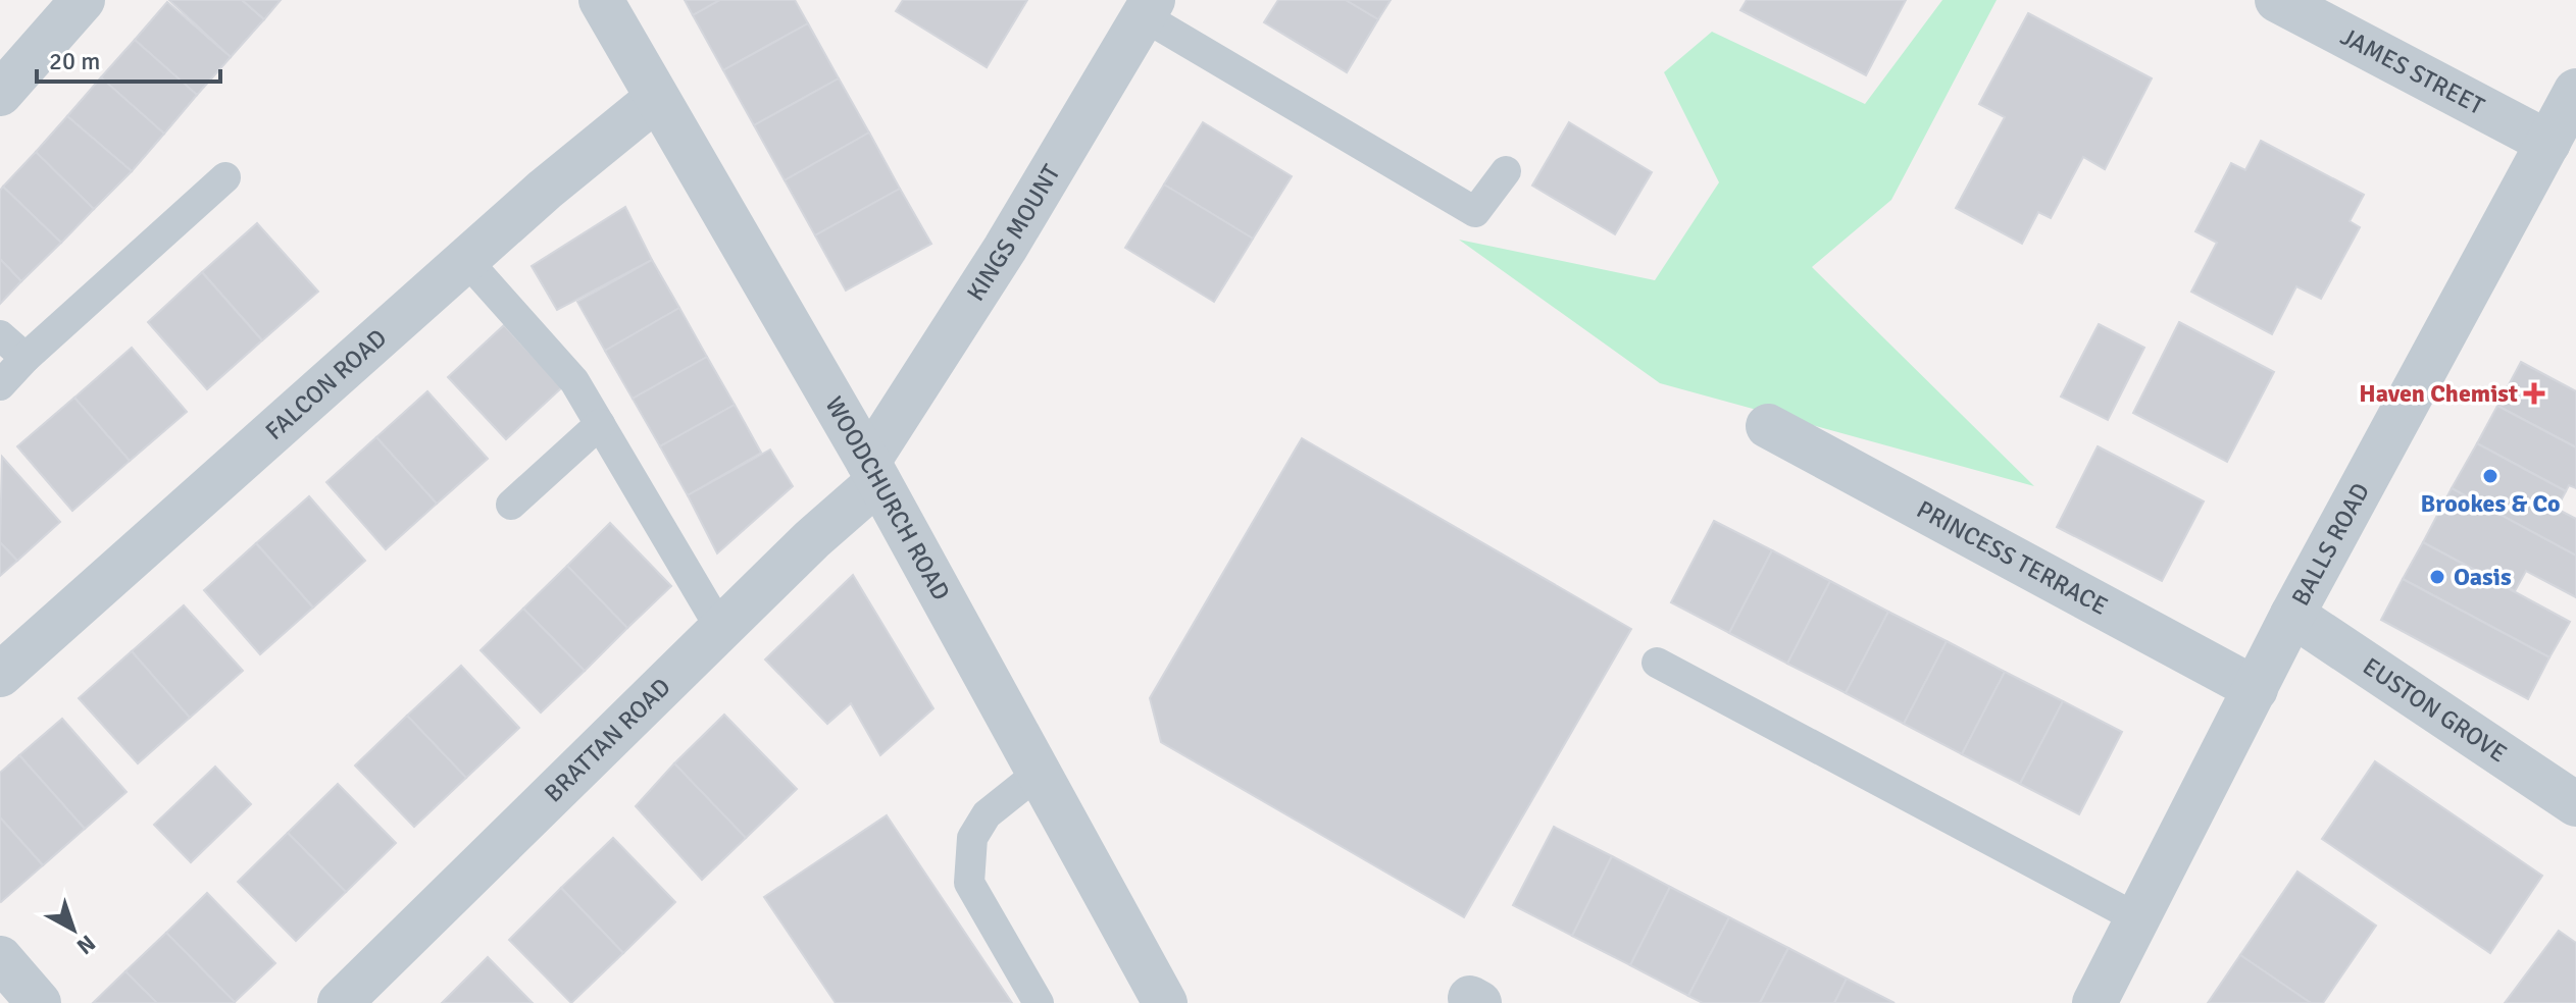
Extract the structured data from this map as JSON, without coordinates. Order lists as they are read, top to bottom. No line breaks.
{"streets":{"street":["JAMES STREET","KINGS MOUNT","FALCON ROAD","WOODCHURCH ROAD","BALLS ROAD","PRINCESS TERRACE","EUSTON GROVE","BRATTAN ROAD"]},"crossings":[["JAMES STREET","BALLS ROAD"],["KINGS MOUNT","WOODCHURCH ROAD"],["KINGS MOUNT","BRATTAN ROAD"],["FALCON ROAD","WOODCHURCH ROAD"],["WOODCHURCH ROAD","BRATTAN ROAD"],["BALLS ROAD","PRINCESS TERRACE"],["BALLS ROAD","EUSTON GROVE"]],"places":{"health":["Haven Chemist"],"other":["Brookes & Co","Oasis"]},"scale_bar":"20 m","north":"bottom right"}
